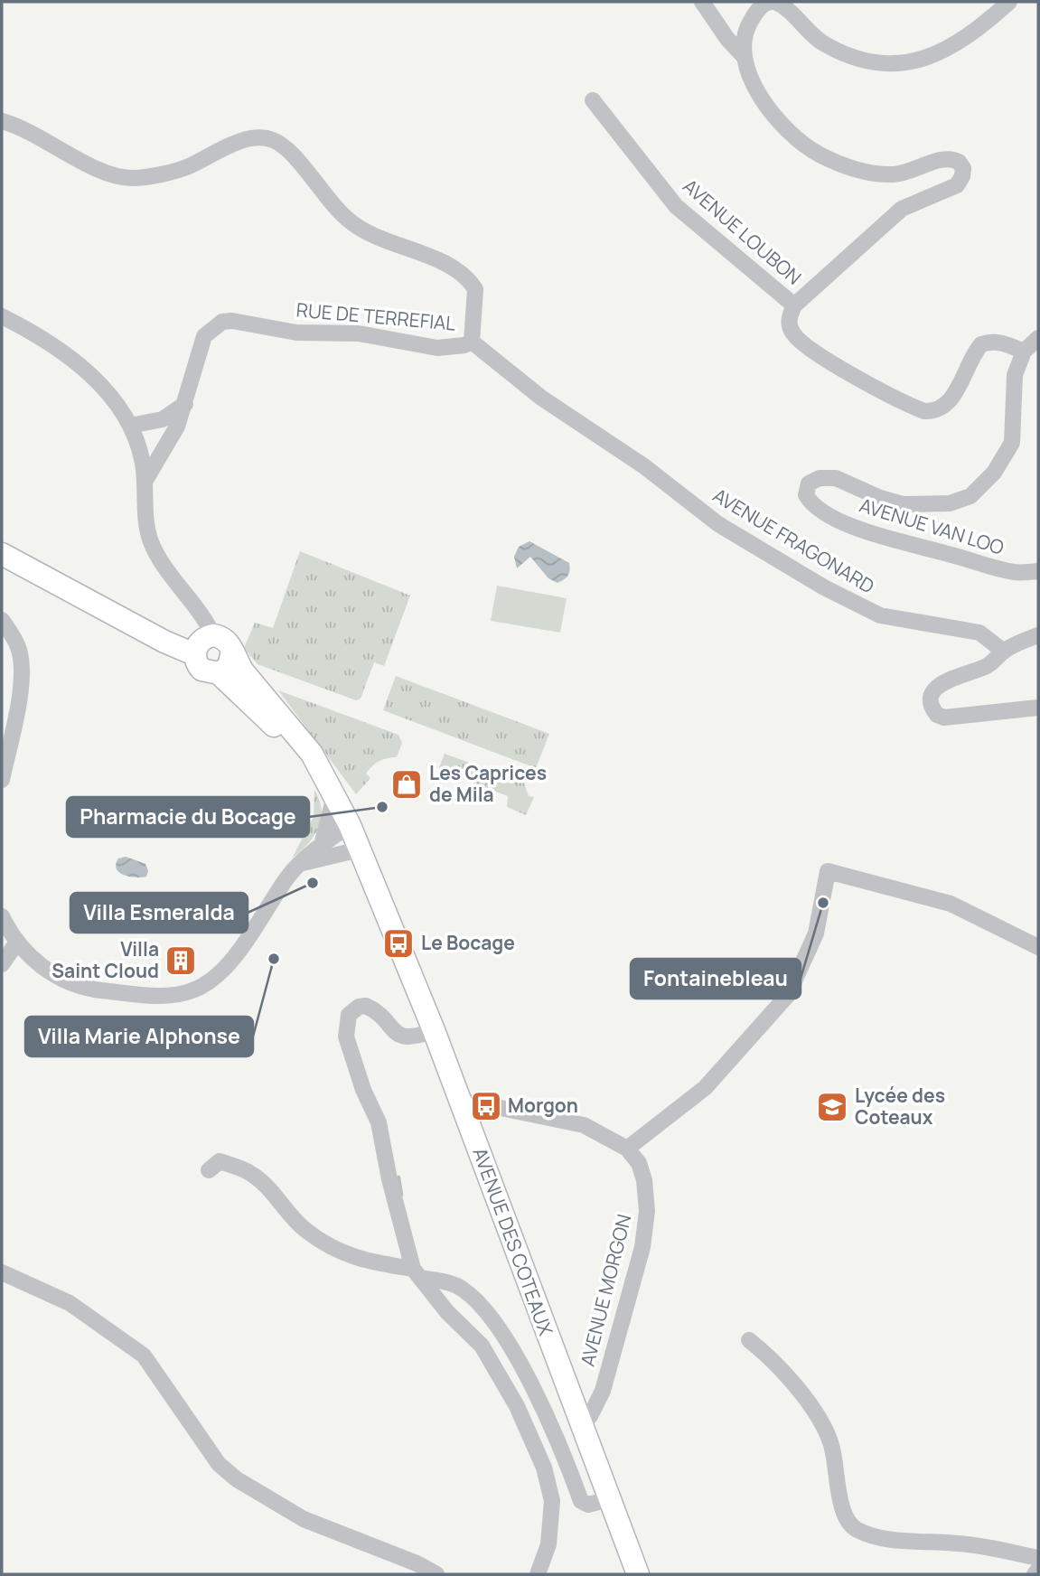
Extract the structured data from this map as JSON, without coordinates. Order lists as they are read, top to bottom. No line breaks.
{"streets":{"main road":["AVENUE DES COTEAUX"],"street":["AVENUE LOUBON","RUE DE TERREFIAL","AVENUE VAN LOO","AVENUE FRAGONARD","AVENUE MORGON"]},"crossings":[["RUE DE TERREFIAL","AVENUE FRAGONARD"],["AVENUE DES COTEAUX","AVENUE MORGON"]],"places":{"shop":["Les Caprices de Mila"],"other":["Pharmacie du Bocage","Villa Esmeralda","Fontainebleau","Villa Marie Alphonse"],"bus stop":["Le Bocage","Morgon"],"building":["Villa Saint Cloud"],"school or university":["Lycée des Coteaux"]}}
